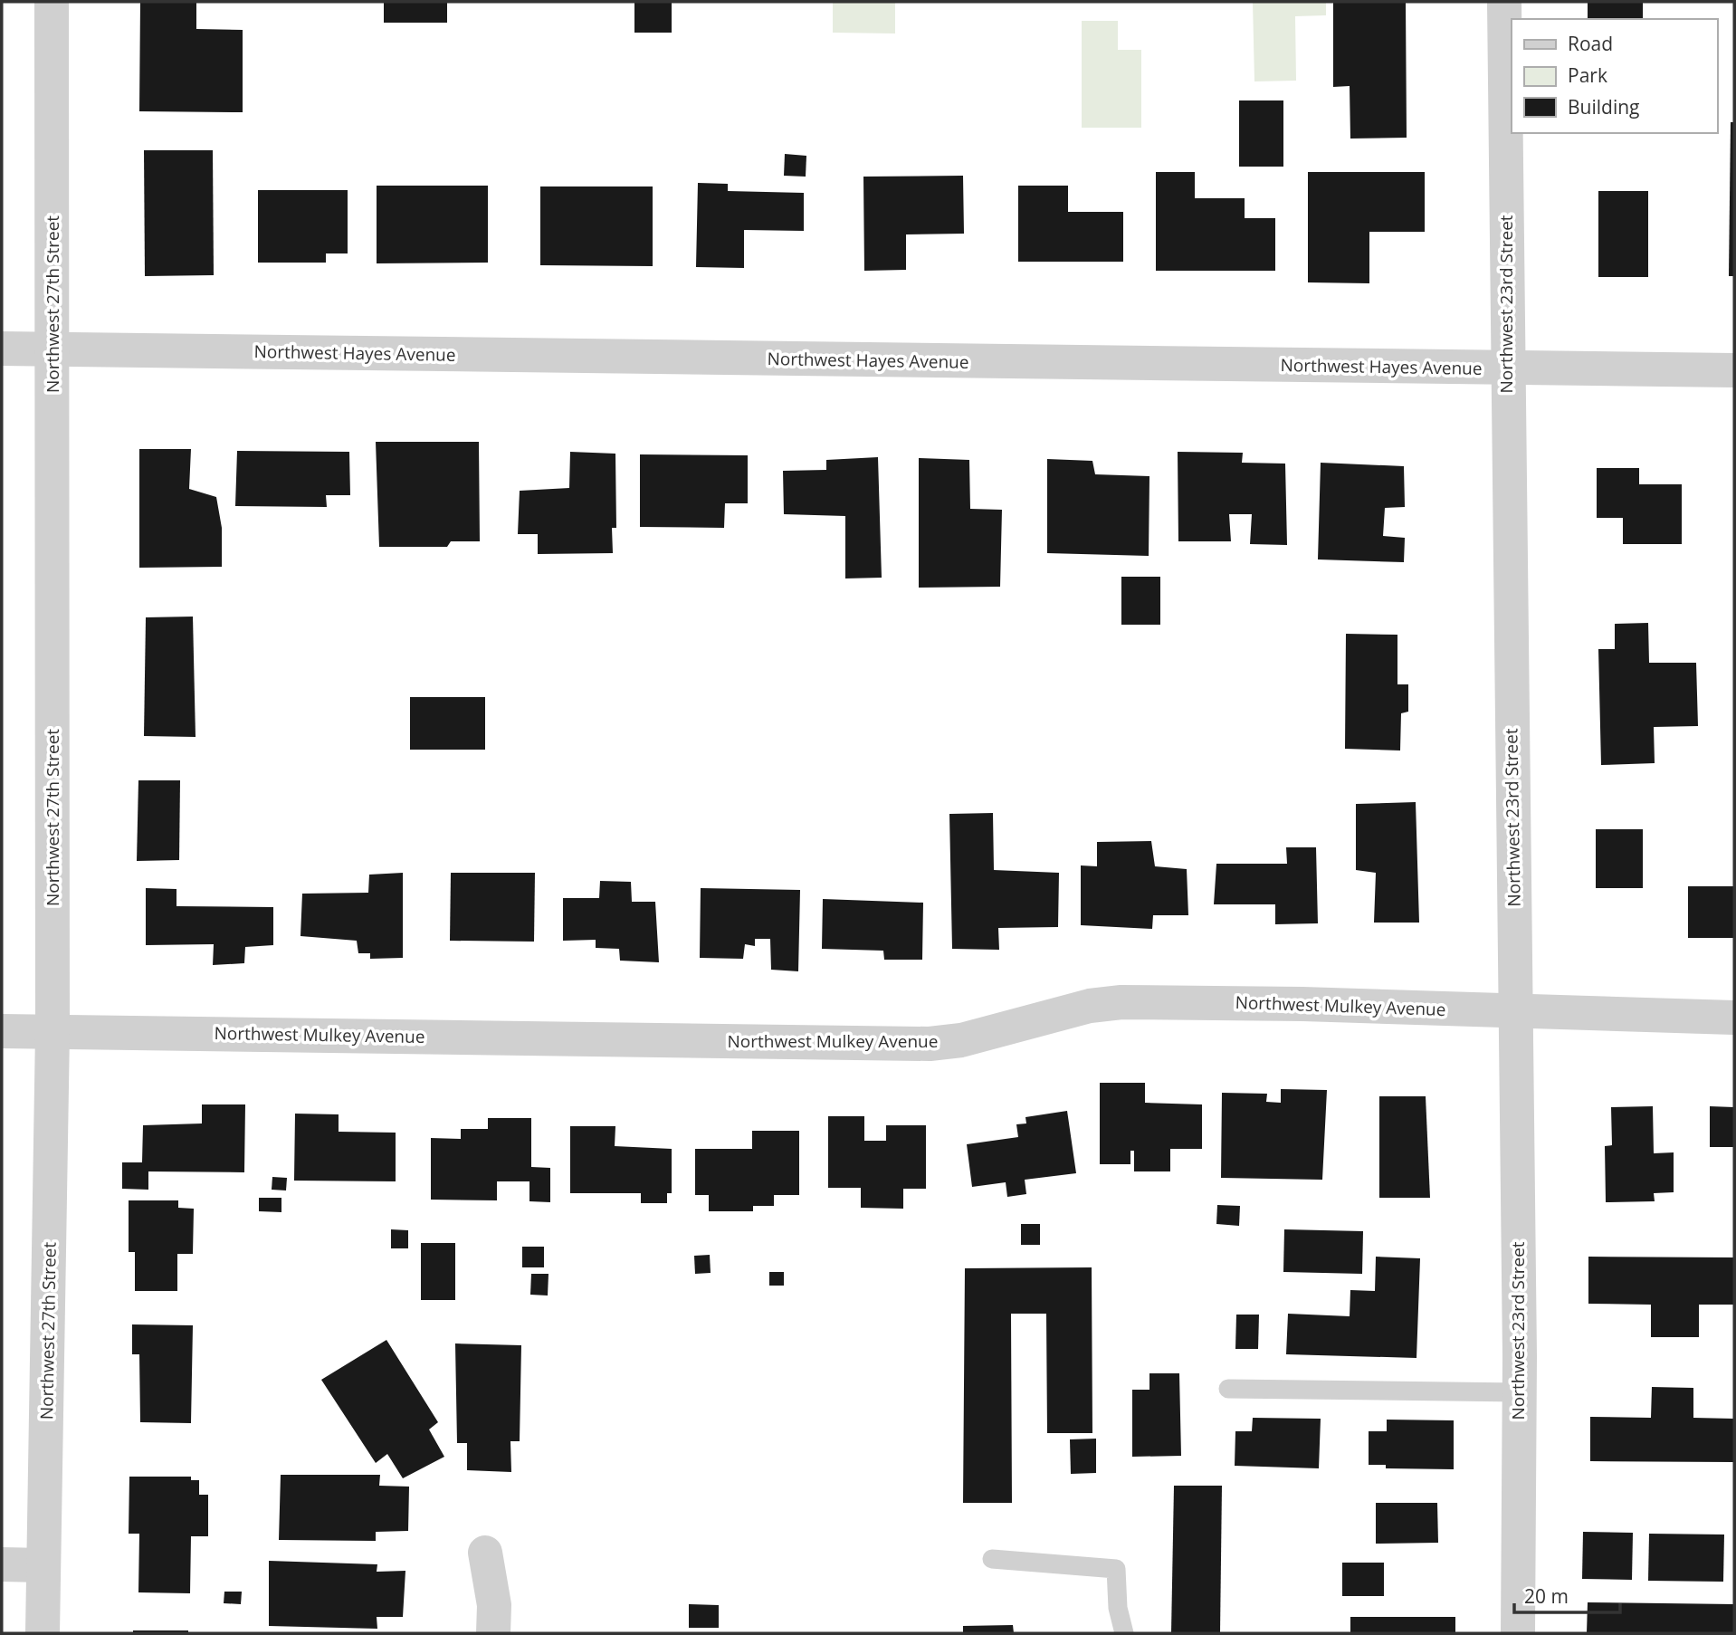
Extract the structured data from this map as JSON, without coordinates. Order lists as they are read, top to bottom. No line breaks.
{"streets":{"street":["Northwest 27th Street","Northwest 23rd Street","Northwest Hayes Avenue","Northwest Mulkey Avenue"]},"crossings":[["Northwest 27th Street","Northwest Hayes Avenue"],["Northwest 27th Street","Northwest Mulkey Avenue"],["Northwest 23rd Street","Northwest Hayes Avenue"],["Northwest 23rd Street","Northwest Mulkey Avenue"]],"legend":["Road","Park","Building"],"scale_bar":"20 m"}
